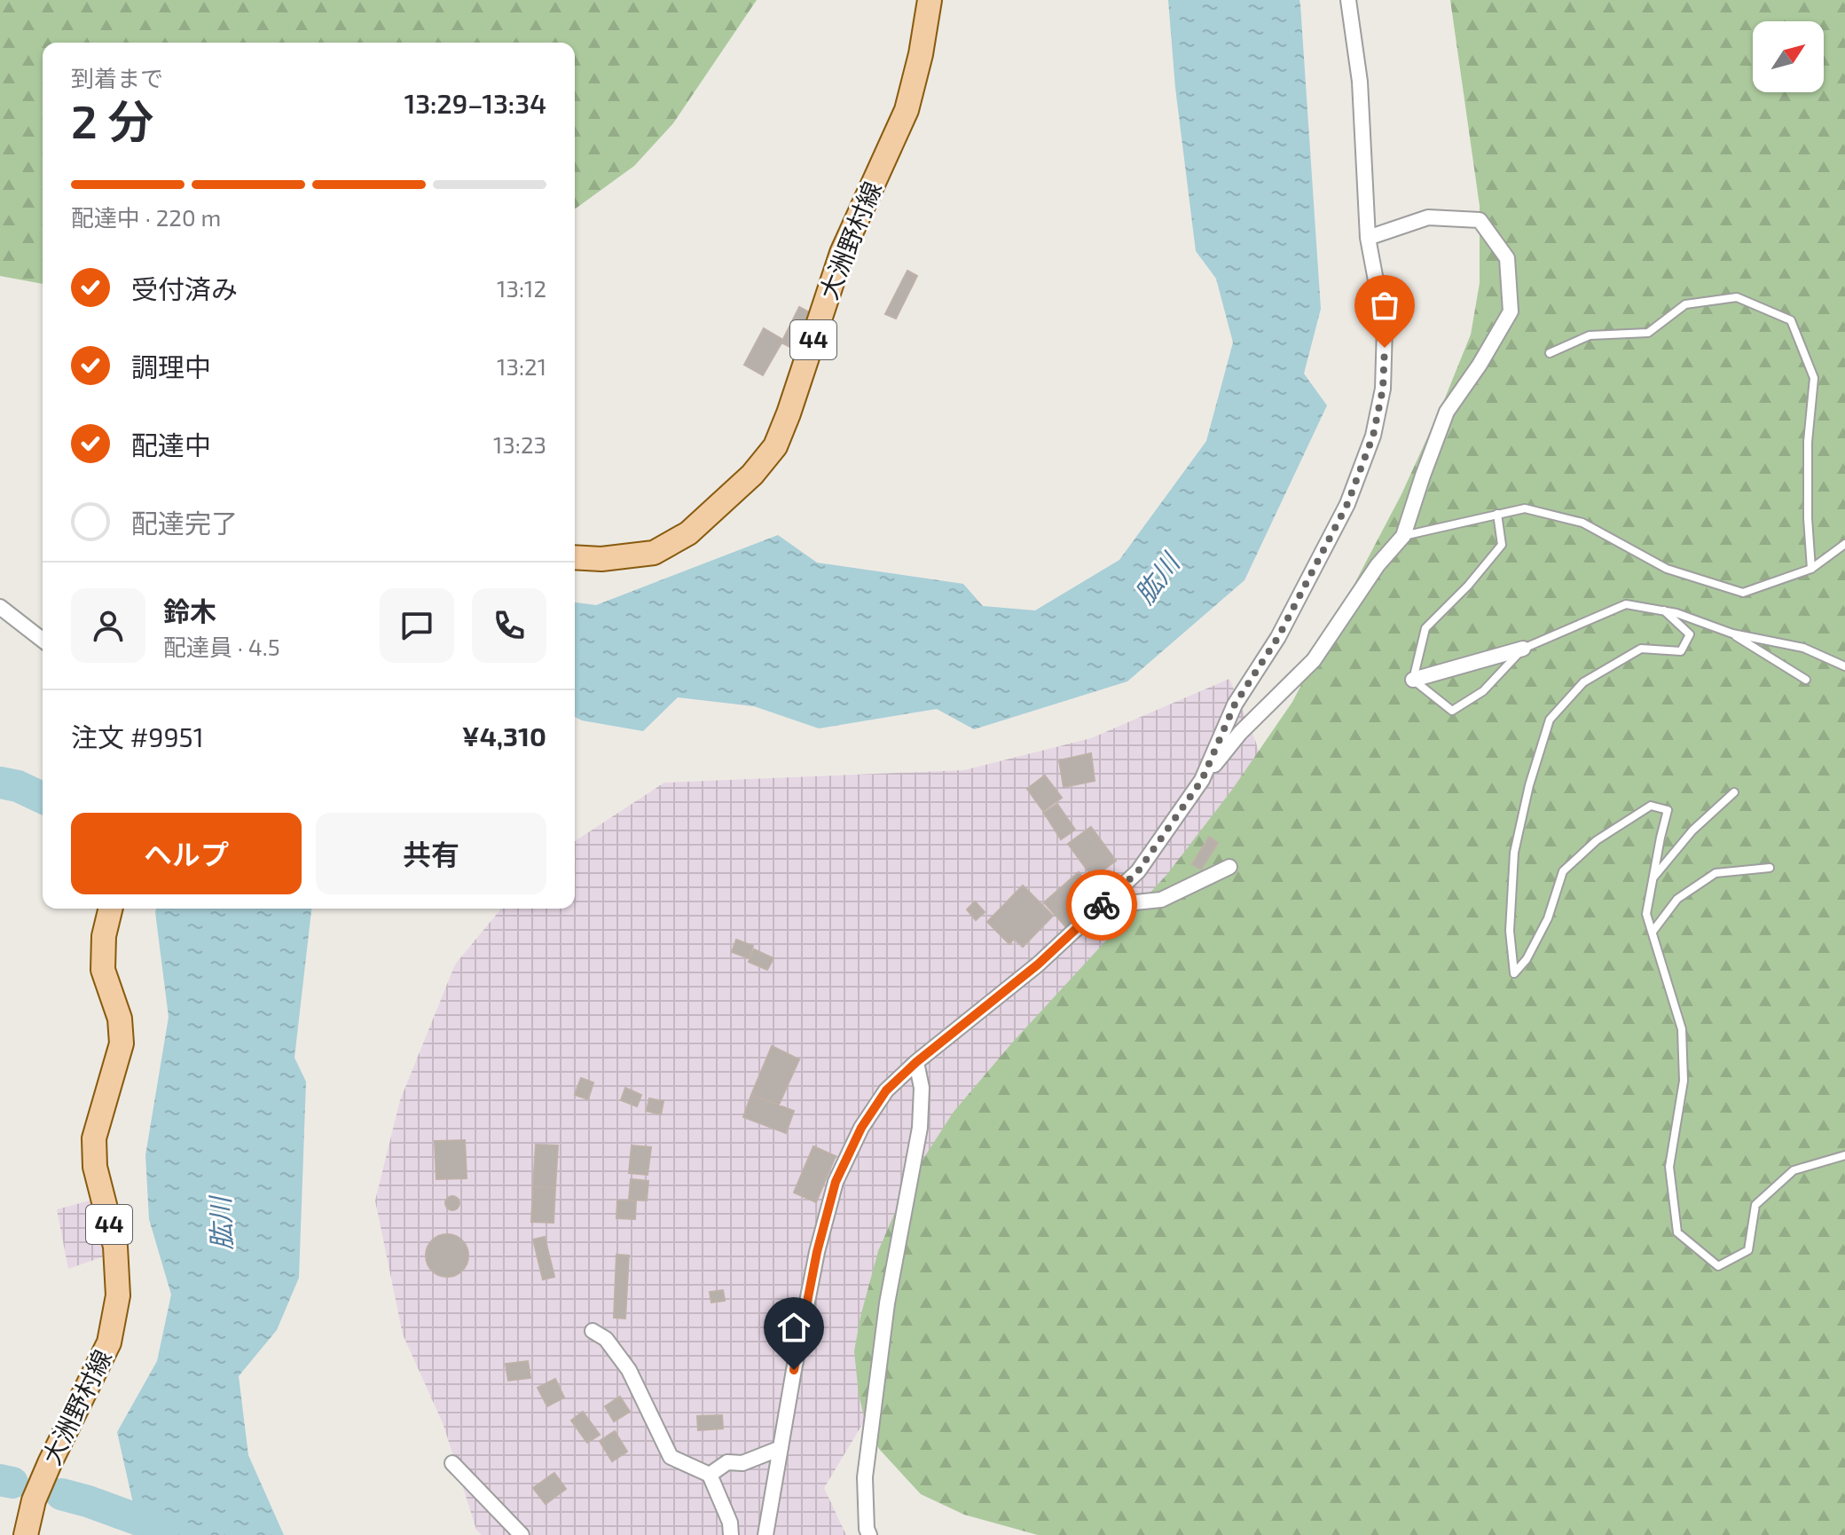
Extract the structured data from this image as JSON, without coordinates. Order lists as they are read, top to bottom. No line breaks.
{"streets":{"main road":["大洲野村線","44"]},"water":["肱川"],"north":"top right","page":{"heading":["2 分","到着まで","13:29–13:34"],"panel":["鈴木","配達員 · 4.5","注文 #9951","¥4,310"],"bar":"配達中 · 220 m","list":[["受付済み","13:12"],["調理中","13:21"],["配達中","13:23"],"配達完了"],"buttons":["ヘルプ","共有"]}}
